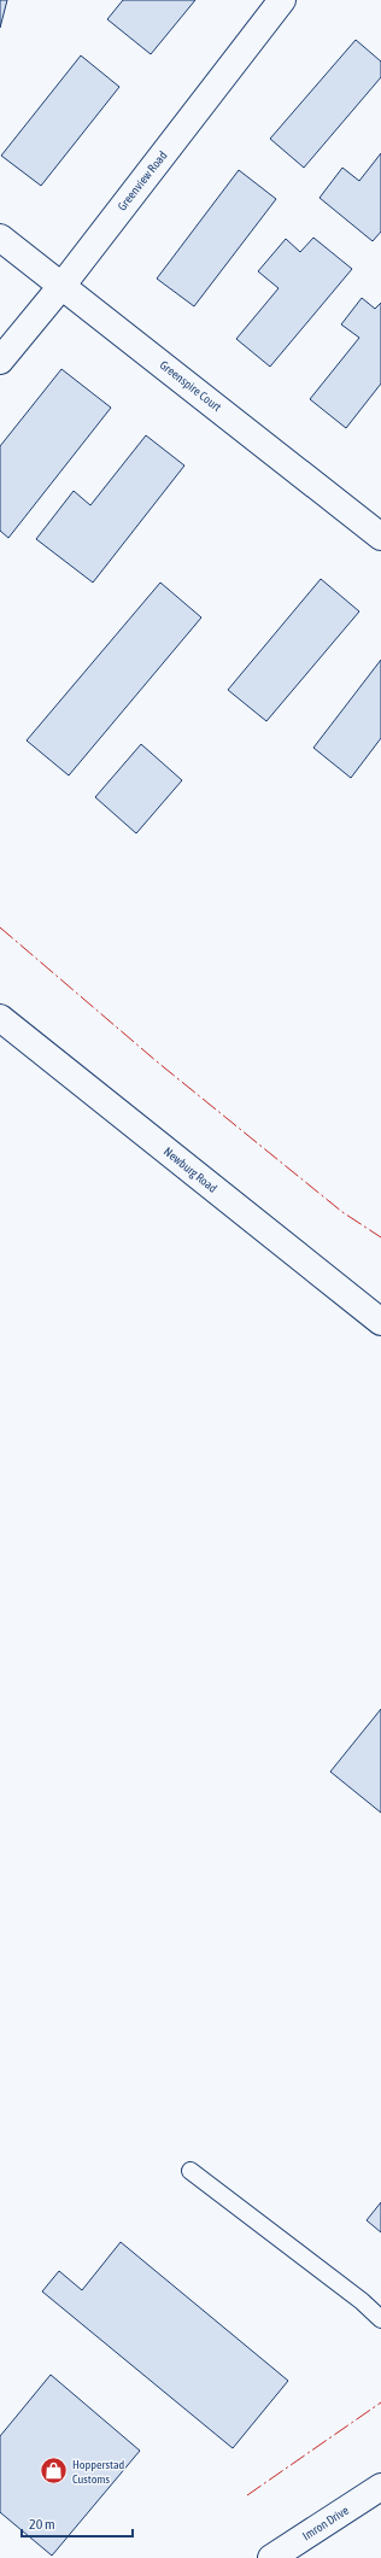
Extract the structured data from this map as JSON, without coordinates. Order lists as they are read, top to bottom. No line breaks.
{"streets":{"street":["Greenview Road","Greenspire Court","Newburg Road","Imron Drive"]},"crossings":[["Greenview Road","Greenspire Court"]],"places":{"shop":["Hopperstad Customs"]},"scale_bar":"20 m"}
